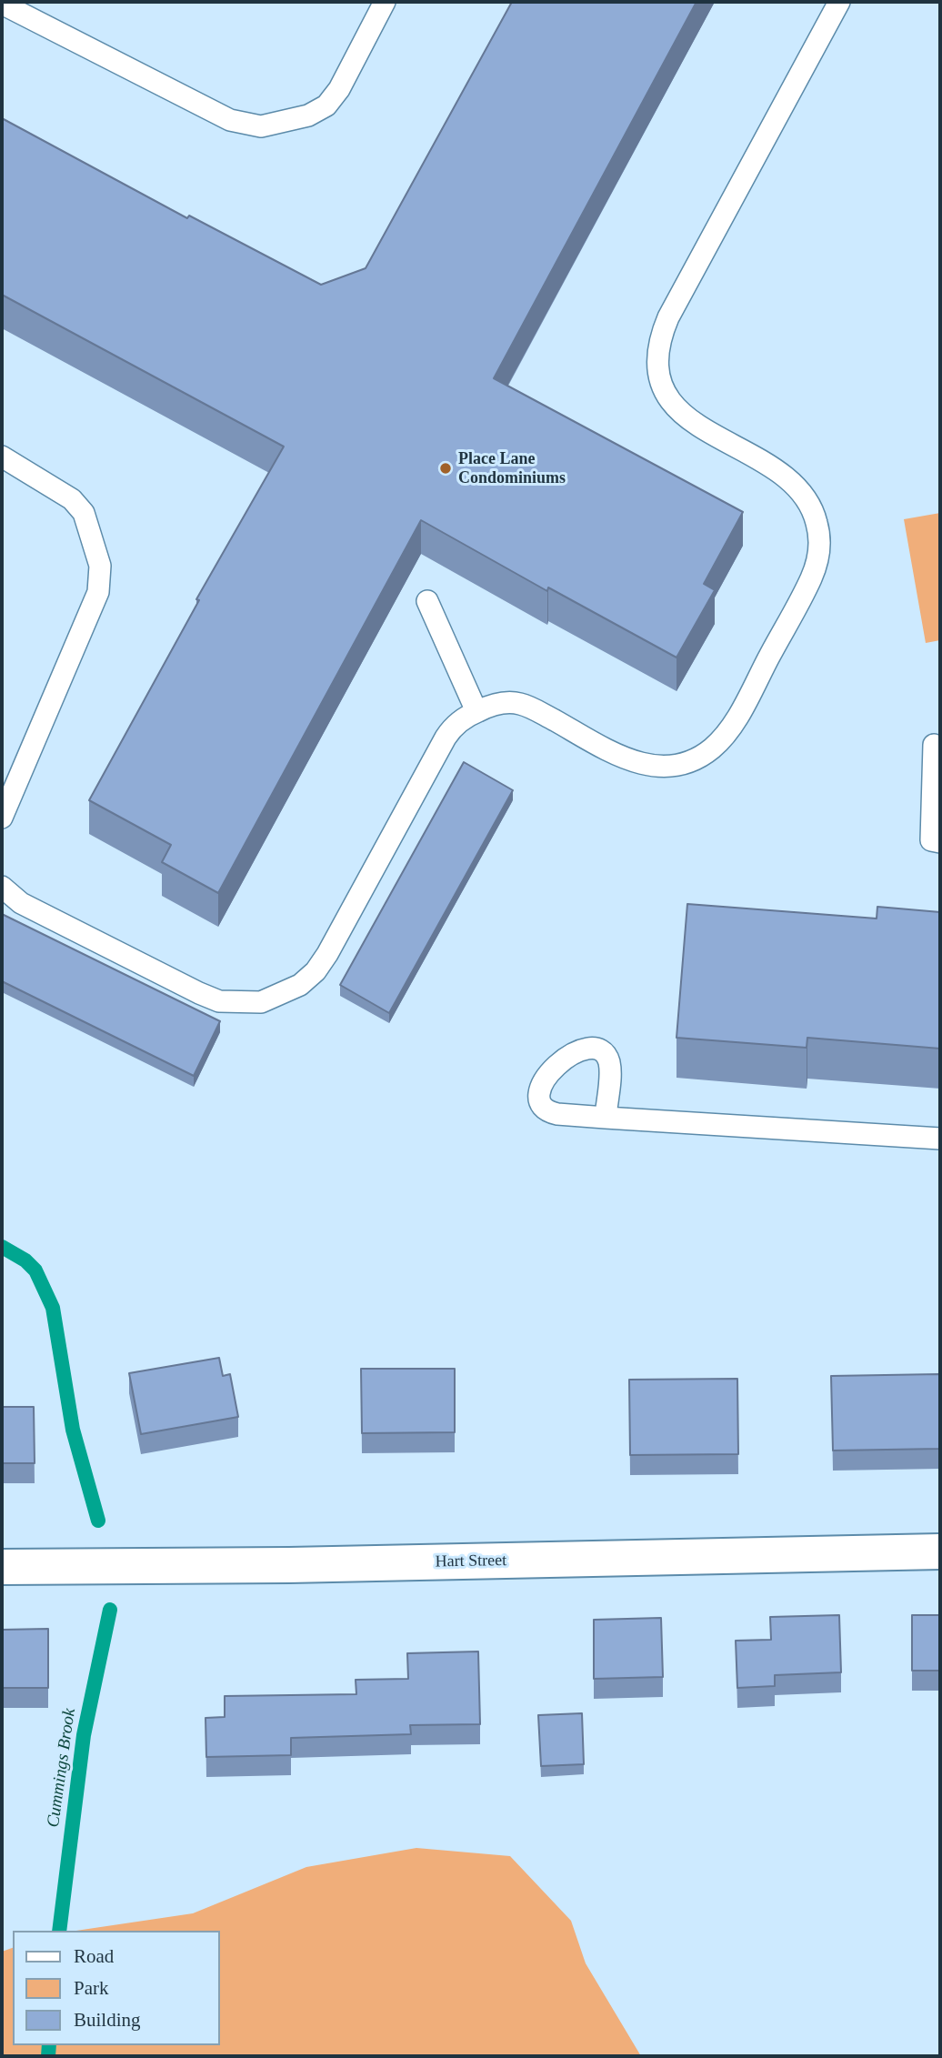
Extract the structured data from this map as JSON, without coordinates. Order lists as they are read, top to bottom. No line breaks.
{"streets":{"street":["Hart Street"]},"water":["Cummings Brook"],"places":["Place Lane Condominiums"],"legend":["Road","Park","Building"]}
